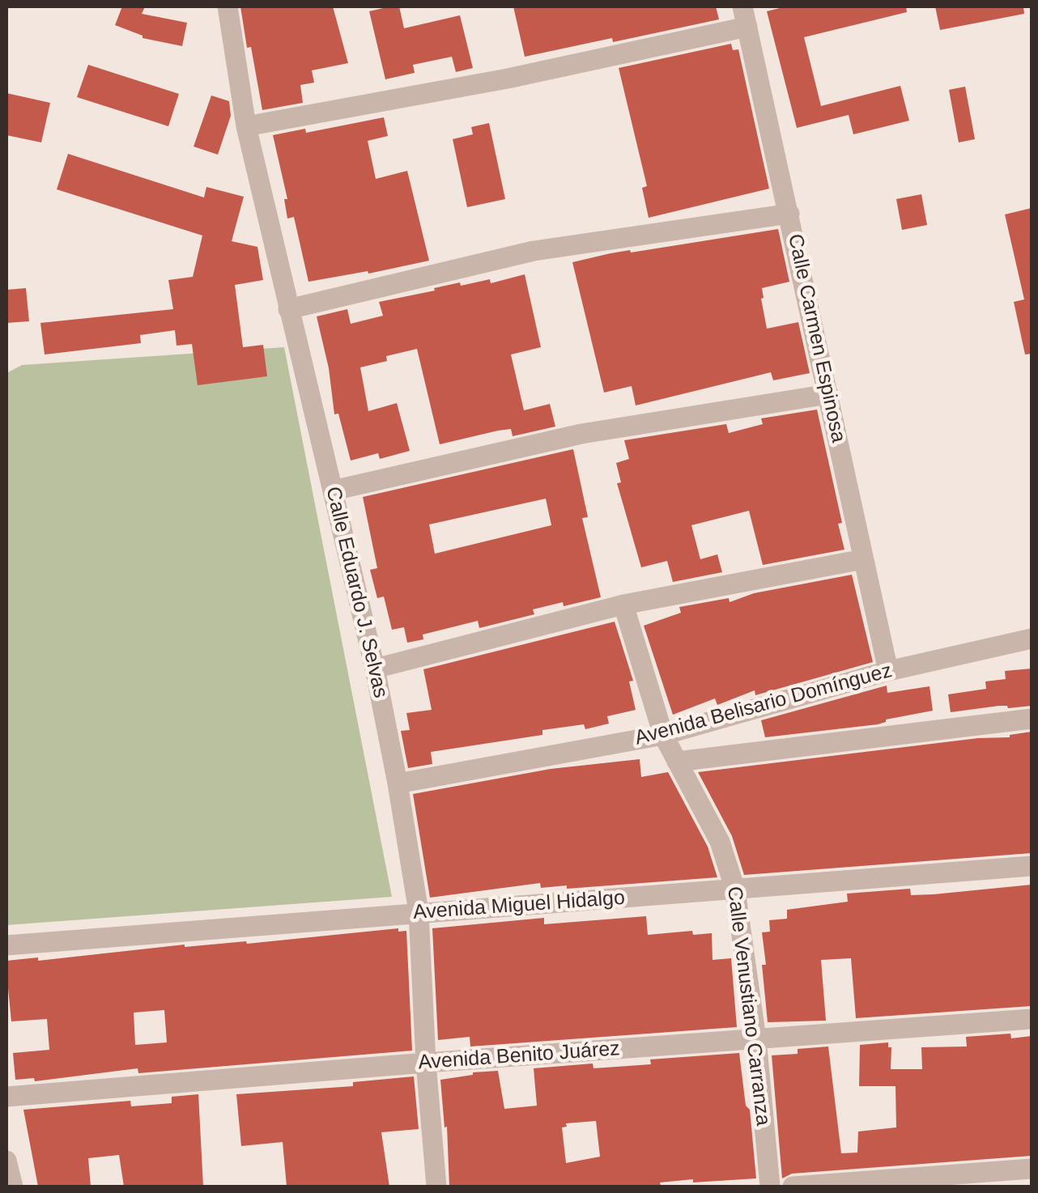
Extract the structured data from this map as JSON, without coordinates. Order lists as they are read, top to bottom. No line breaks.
{"streets":{"street":["Calle Carmen Espinosa","Calle Eduardo J. Selvas","Avenida Belisario Domínguez","Avenida Miguel Hidalgo","Calle Venustiano Carranza","Avenida Benito Juárez"]},"crossings":[["Calle Carmen Espinosa","Avenida Belisario Domínguez"],["Calle Eduardo J. Selvas","Avenida Belisario Domínguez"],["Calle Eduardo J. Selvas","Avenida Miguel Hidalgo"],["Calle Eduardo J. Selvas","Avenida Benito Juárez"],["Avenida Belisario Domínguez","Calle Venustiano Carranza"],["Avenida Miguel Hidalgo","Calle Venustiano Carranza"],["Calle Venustiano Carranza","Avenida Benito Juárez"]]}
